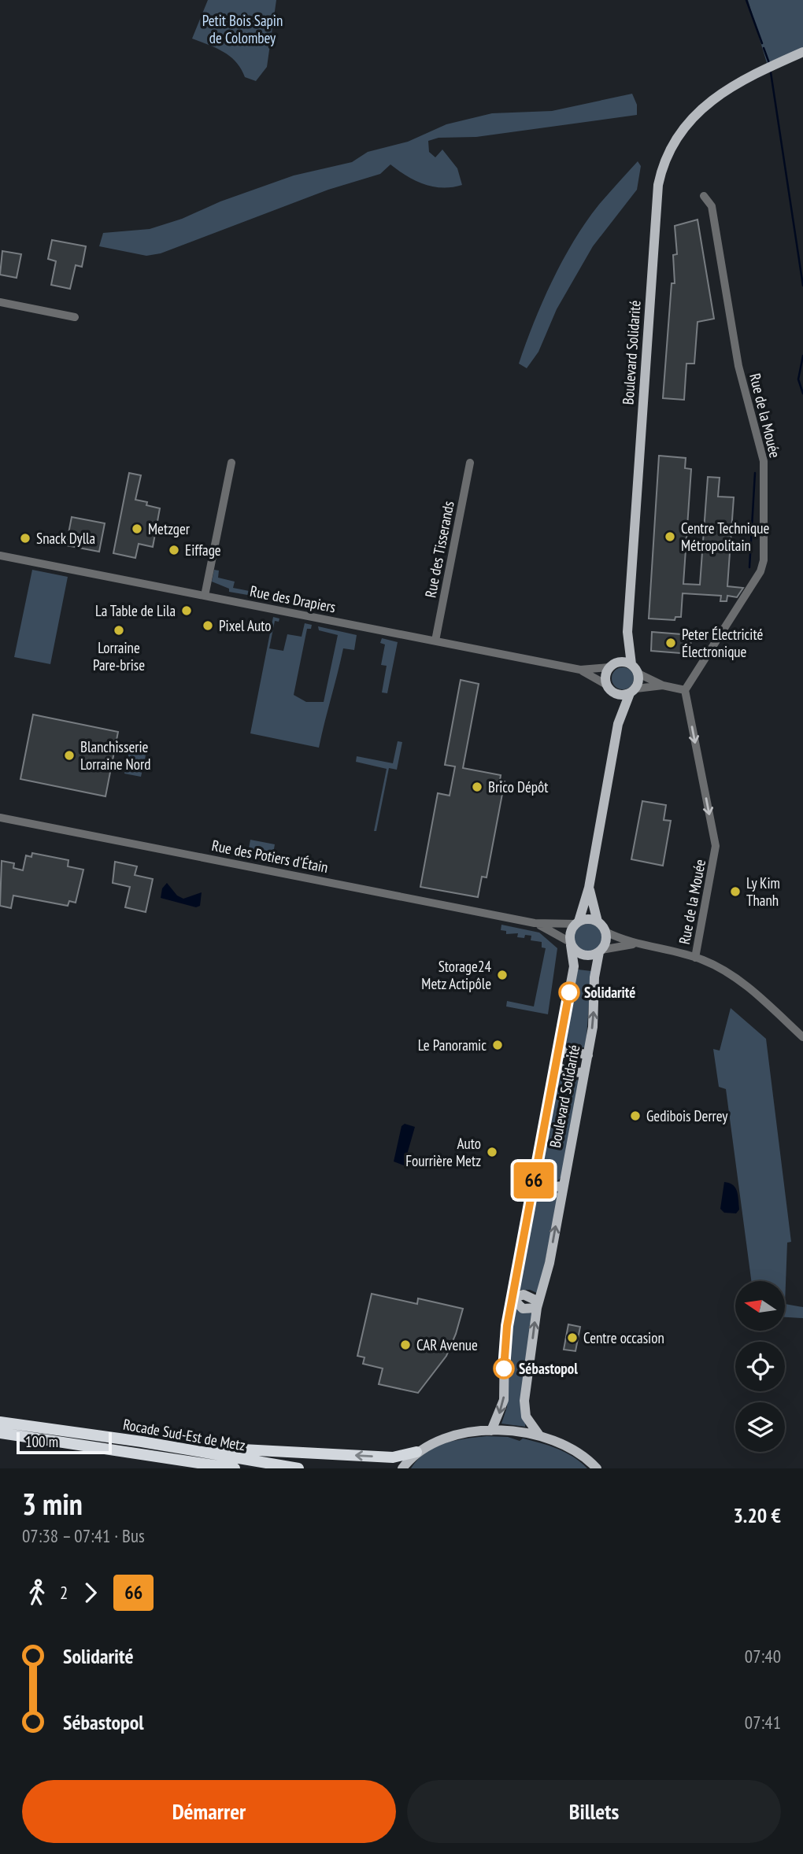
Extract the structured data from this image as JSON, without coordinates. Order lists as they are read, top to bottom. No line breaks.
{"streets":{"highway":["Rocade Sud-Est de Metz"],"main road":["Boulevard Solidarité"],"street":["Rue de la Mouée","Rue des Tisserands","Rue des Drapiers","Rue des Potiers d'Étain"]},"crossings":[["Boulevard Solidarité","Rue des Drapiers"],["Boulevard Solidarité","Rue des Potiers d'Étain"],["Rue des Tisserands","Rue des Drapiers"]],"parks":["Petit Bois Sapin de Colombey"],"places":["Metzger","Centre Technique Métropolitain","Snack Dylla","Eiffage","La Table de Lila","Pixel Auto","Lorraine Pare-brise","Peter Électricité Électronique","Blanchisserie Lorraine Nord","Brico Dépôt","Ly Kim Thanh","Storage24 Metz Actipôle","Solidarité","Le Panoramic","Gedibois Derrey","Auto Fourrière Metz","Centre occasion","CAR Avenue","Sébastopol"],"lines":["bus line 66"],"scale_bar":"100 m","north":"left","page":{"on_map":"66","scale":"100 m","heading":["3 min","07:38 – 07:41 · Bus","3.20 €"],"legs":["2","66"],"list":[{"name":"Solidarité","value":"07:40"},{"name":"Sébastopol","value":"07:41"}],"buttons":["Démarrer","Billets"]}}
